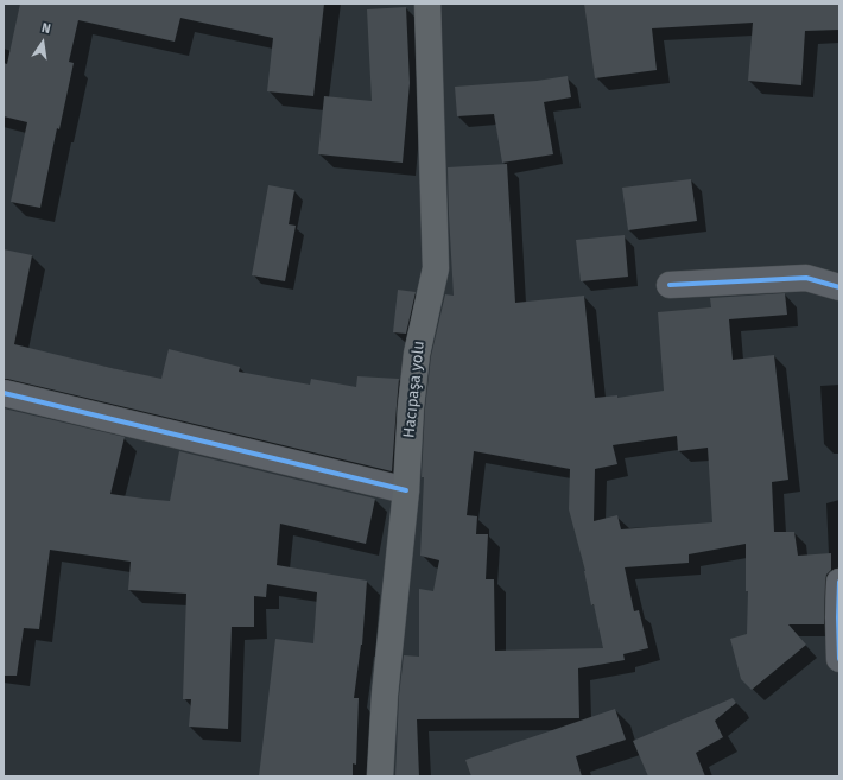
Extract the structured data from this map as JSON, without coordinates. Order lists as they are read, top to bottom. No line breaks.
{"streets":{"main road":["Hacıpaşa yolu"]},"north":"top"}
